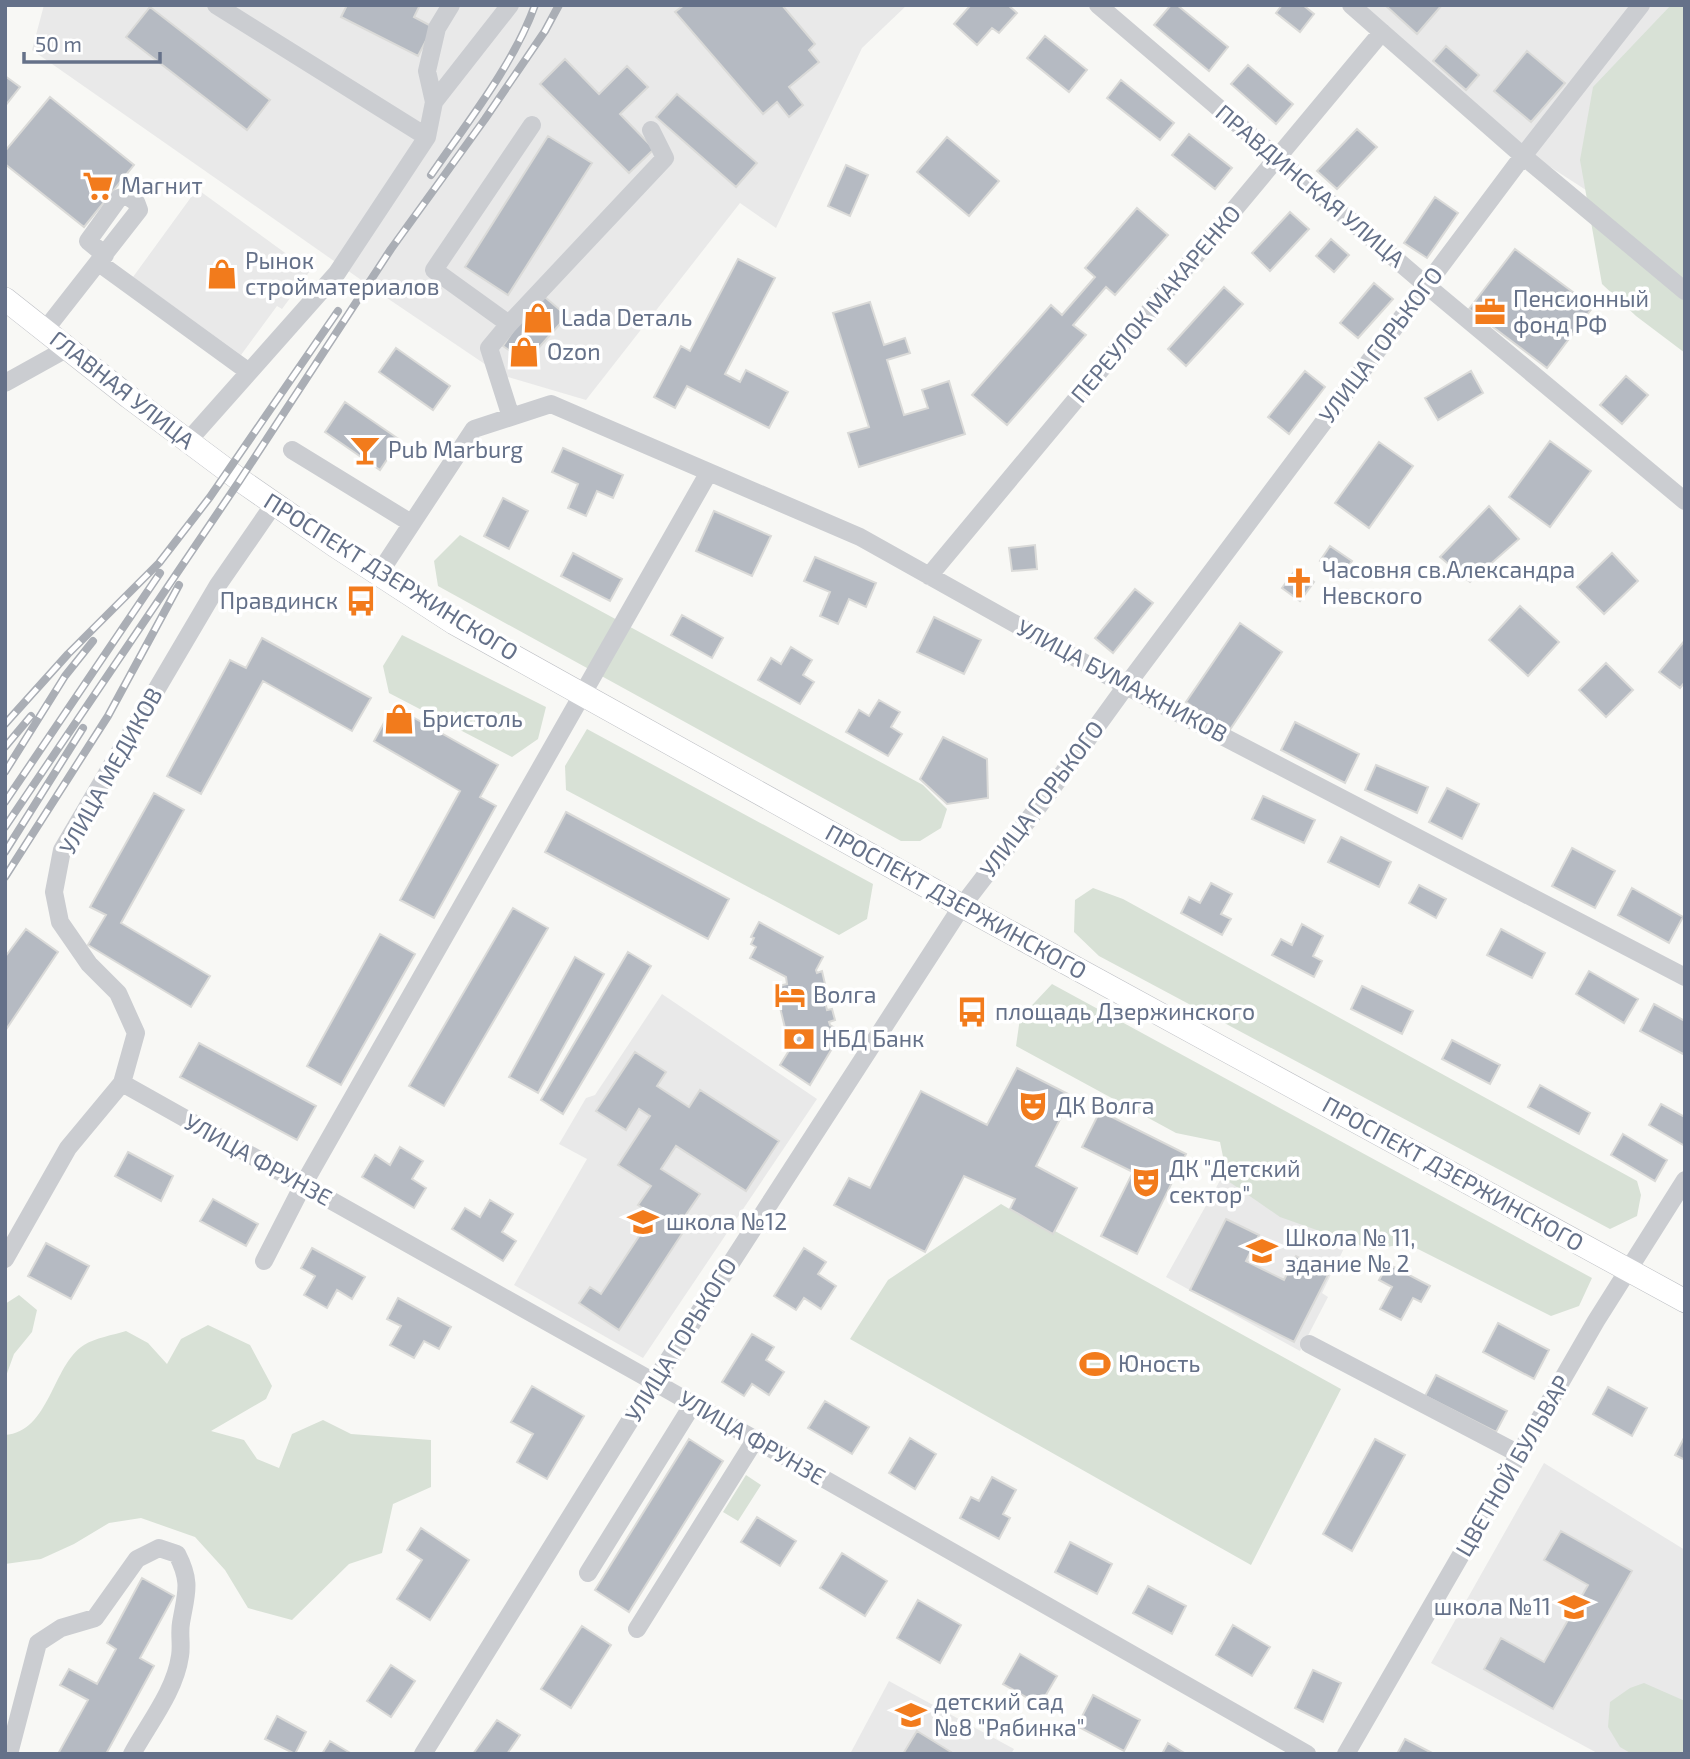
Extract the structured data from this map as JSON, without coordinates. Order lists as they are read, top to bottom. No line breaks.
{"streets":{"main road":["ГЛАВНАЯ УЛИЦА","ПРОСПЕКТ ДЗЕРЖИНСКОГО"],"street":["ПРАВДИНСКАЯ УЛИЦА","ПЕРЕУЛОК МАКАРЕНКО","УЛИЦА ГОРЬКОГО","УЛИЦА БУМАЖНИКОВ","УЛИЦА МЕДИКОВ","УЛИЦА ФРУНЗЕ","ЦВЕТНОЙ БУЛЬВАР"]},"crossings":[["ПРАВДИНСКАЯ УЛИЦА","ПЕРЕУЛОК МАКАРЕНКО"],["ПРАВДИНСКАЯ УЛИЦА","УЛИЦА ГОРЬКОГО"],["ПЕРЕУЛОК МАКАРЕНКО","УЛИЦА БУМАЖНИКОВ"],["УЛИЦА ГОРЬКОГО","ПРОСПЕКТ ДЗЕРЖИНСКОГО"],["УЛИЦА ГОРЬКОГО","УЛИЦА БУМАЖНИКОВ"],["УЛИЦА ГОРЬКОГО","УЛИЦА ФРУНЗЕ"],["ГЛАВНАЯ УЛИЦА","ПРОСПЕКТ ДЗЕРЖИНСКОГО"],["ПРОСПЕКТ ДЗЕРЖИНСКОГО","УЛИЦА МЕДИКОВ"],["ПРОСПЕКТ ДЗЕРЖИНСКОГО","ЦВЕТНОЙ БУЛЬВАР"],["УЛИЦА МЕДИКОВ","УЛИЦА ФРУНЗЕ"]],"places":{"supermarket":["Магнит"],"shop":["Рынок стройматериалов","Lada Dеталь","Ozon","Бристоль"],"office":["Пенсионный фонд РФ"],"bar":["Pub Marburg"],"church":["Часовня св.Александра Невского"],"bus stop":["Правдинск","площадь Дзержинского"],"hotel":["Волга"],"bank":["НБД Банк"],"theatre":["ДК Волга","ДК \"Детский сектор\""],"school or university":["школа №12","Школа № 11, здание № 2","школа №11","детский сад №8 \"Рябинка\""],"sports":["Юность"]},"scale_bar":"50 m"}
